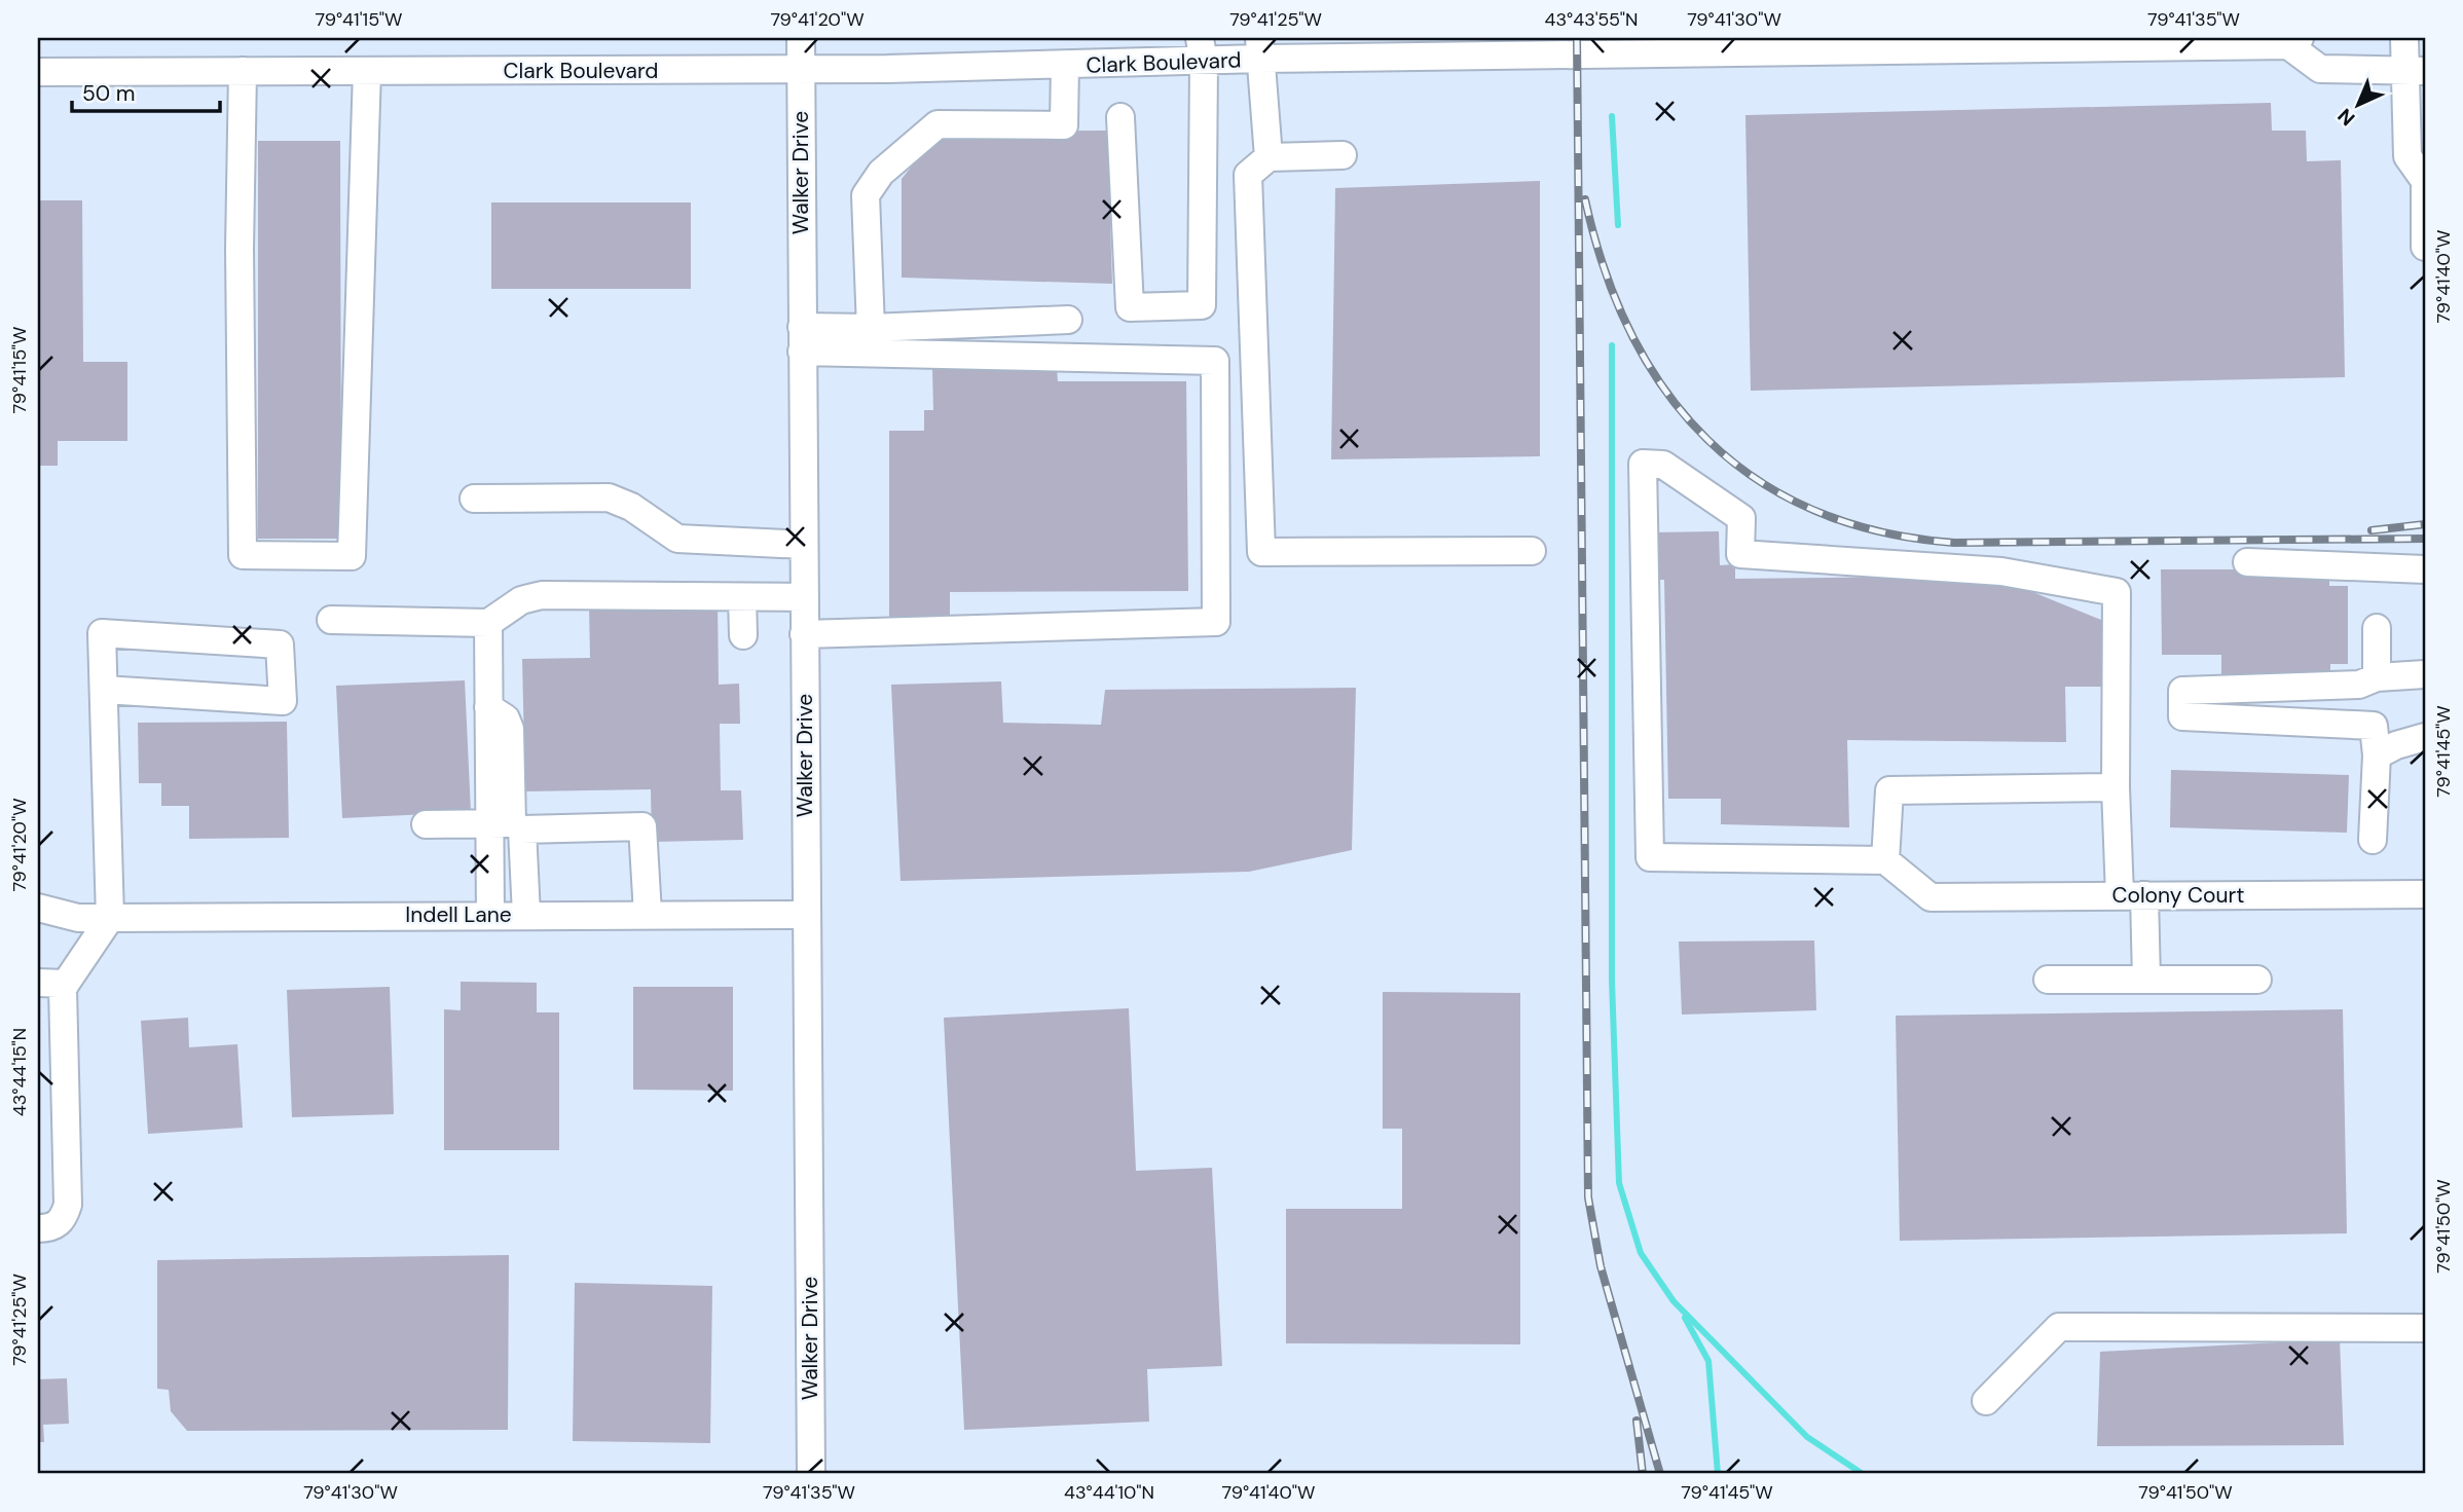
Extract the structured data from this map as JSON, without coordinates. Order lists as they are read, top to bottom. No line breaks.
{"streets":{"street":["Clark Boulevard","Walker Drive","Colony Court","Indell Lane"]},"crossings":[["Clark Boulevard","Walker Drive"],["Walker Drive","Indell Lane"]],"scale_bar":"50 m","north":"bottom left","coordinates":["79°41'15\"W","79°41'20\"W","79°41'25\"W","43°43'55\"N","79°41'30\"W","79°41'35\"W","79°41'40\"W","79°41'45\"W","43°44'15\"N","79°41'50\"W","43°44'10\"N"]}
